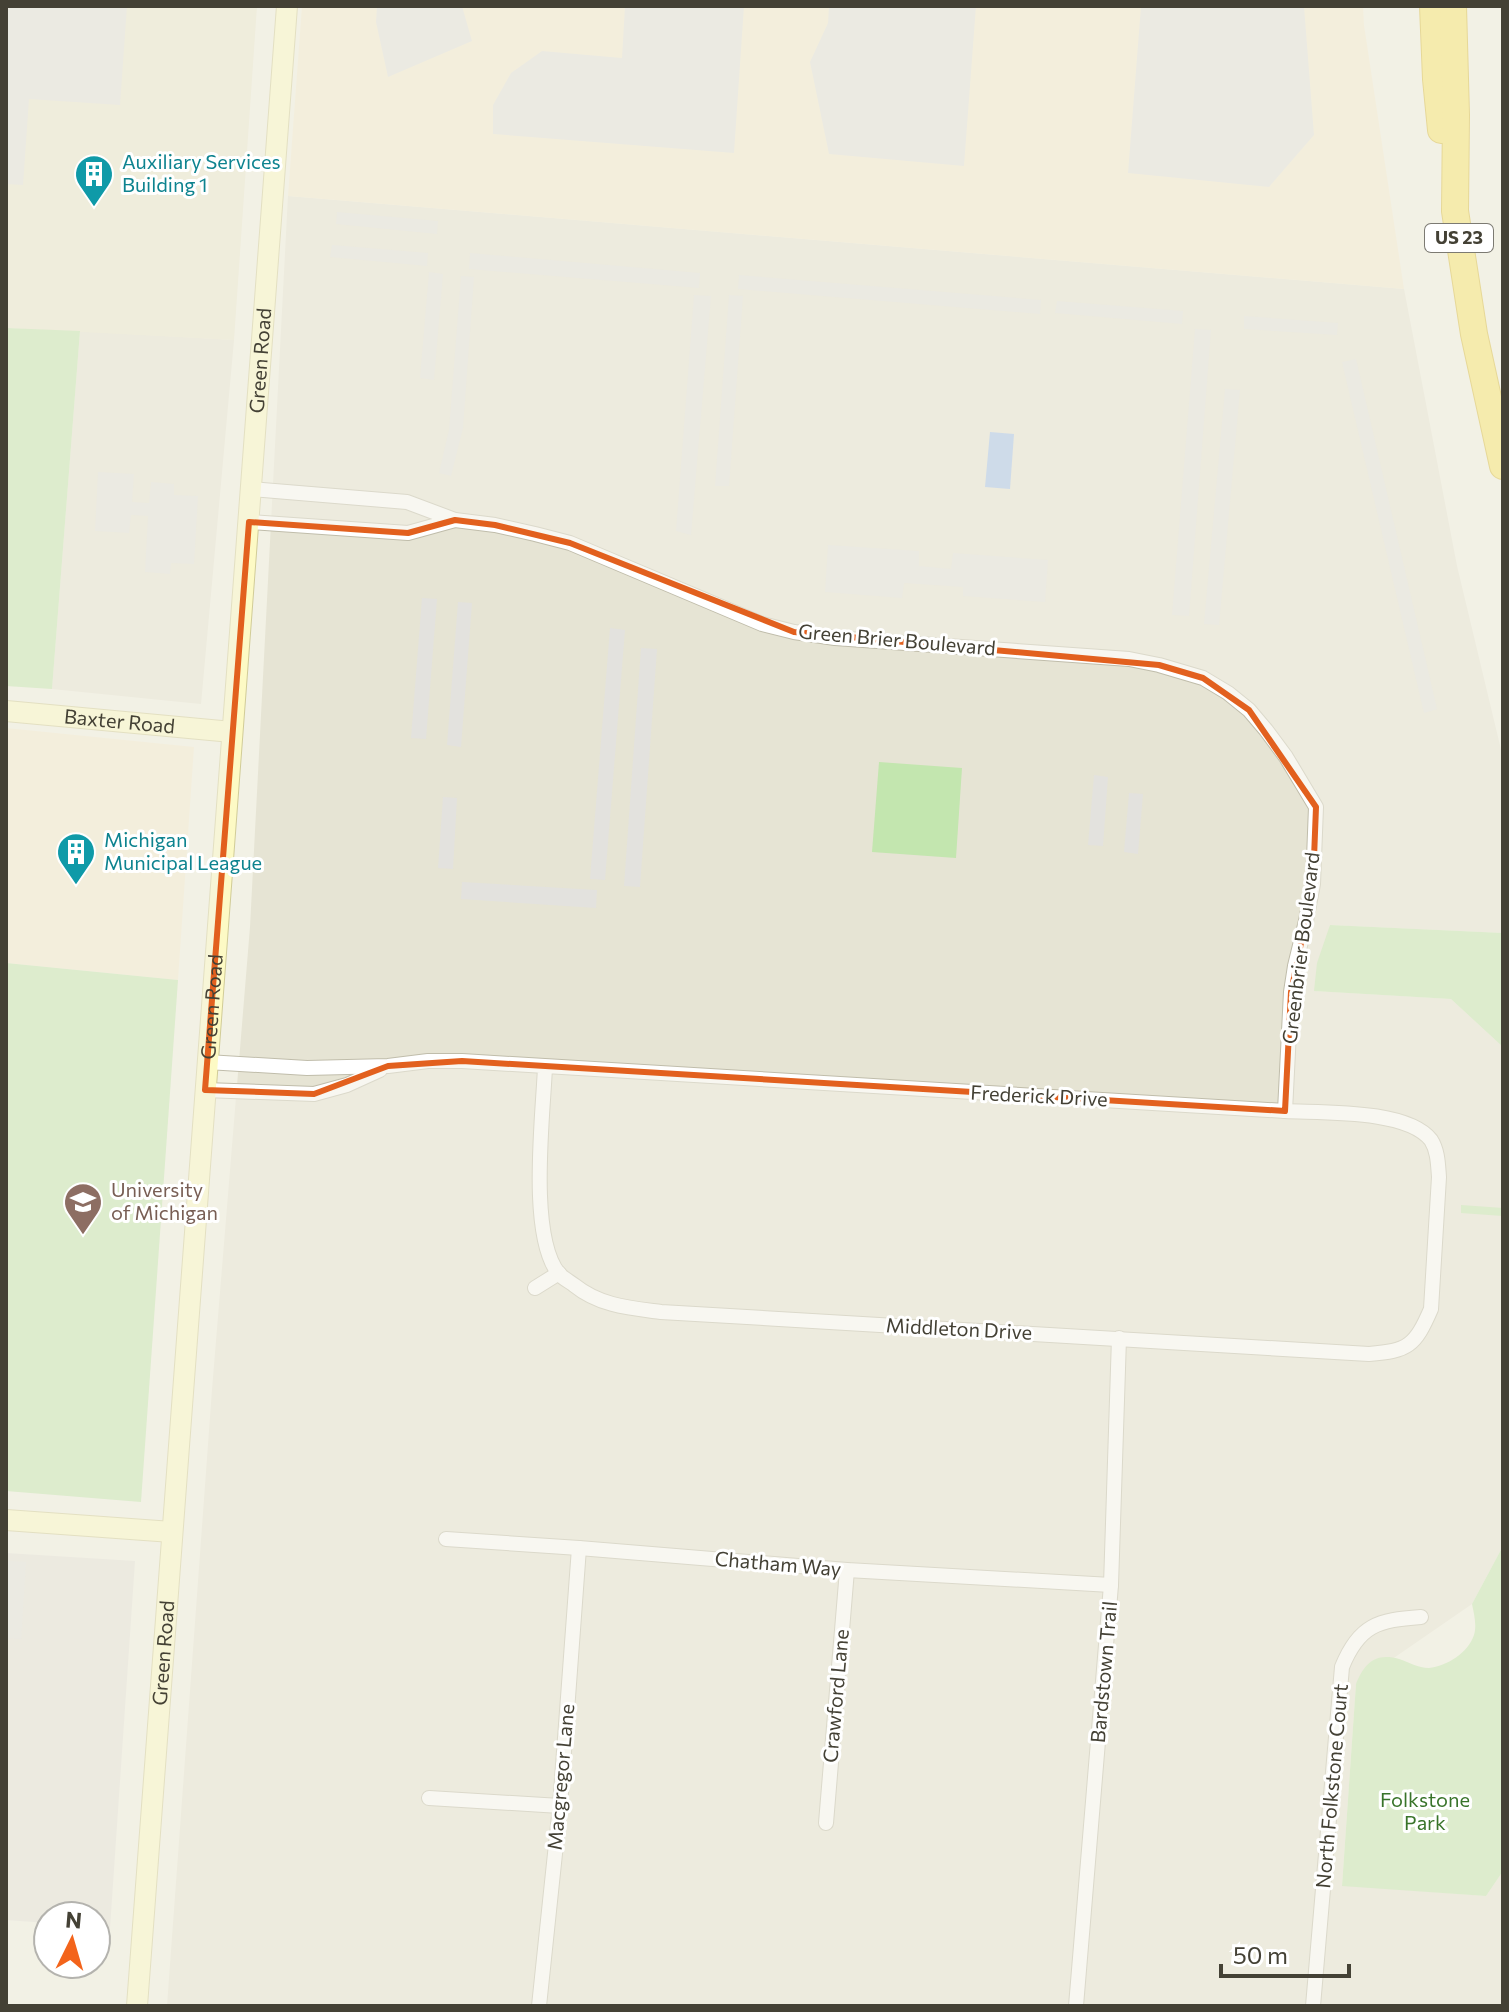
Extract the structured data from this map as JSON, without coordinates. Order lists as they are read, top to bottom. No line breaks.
{"streets":{"highway":["US 23"],"street":["Green Road","Green Brier Boulevard","Baxter Road","Greenbrier Boulevard","Frederick Drive","Middleton Drive","Chatham Way","Bardstown Trail","Crawford Lane","Macgregor Lane","North Folkstone Court"]},"crossings":[["Green Road","Green Brier Boulevard"],["Green Road","Baxter Road"],["Green Road","Frederick Drive"],["Green Brier Boulevard","Greenbrier Boulevard"],["Greenbrier Boulevard","Frederick Drive"],["Frederick Drive","Middleton Drive"],["Middleton Drive","Bardstown Trail"],["Chatham Way","Bardstown Trail"],["Chatham Way","Crawford Lane"],["Chatham Way","Macgregor Lane"]],"parks":["Folkstone Park"],"places":{"building":["Auxiliary Services Building 1","Michigan Municipal League"],"school or university":["University of Michigan"]},"scale_bar":"50 m","north":"top"}
